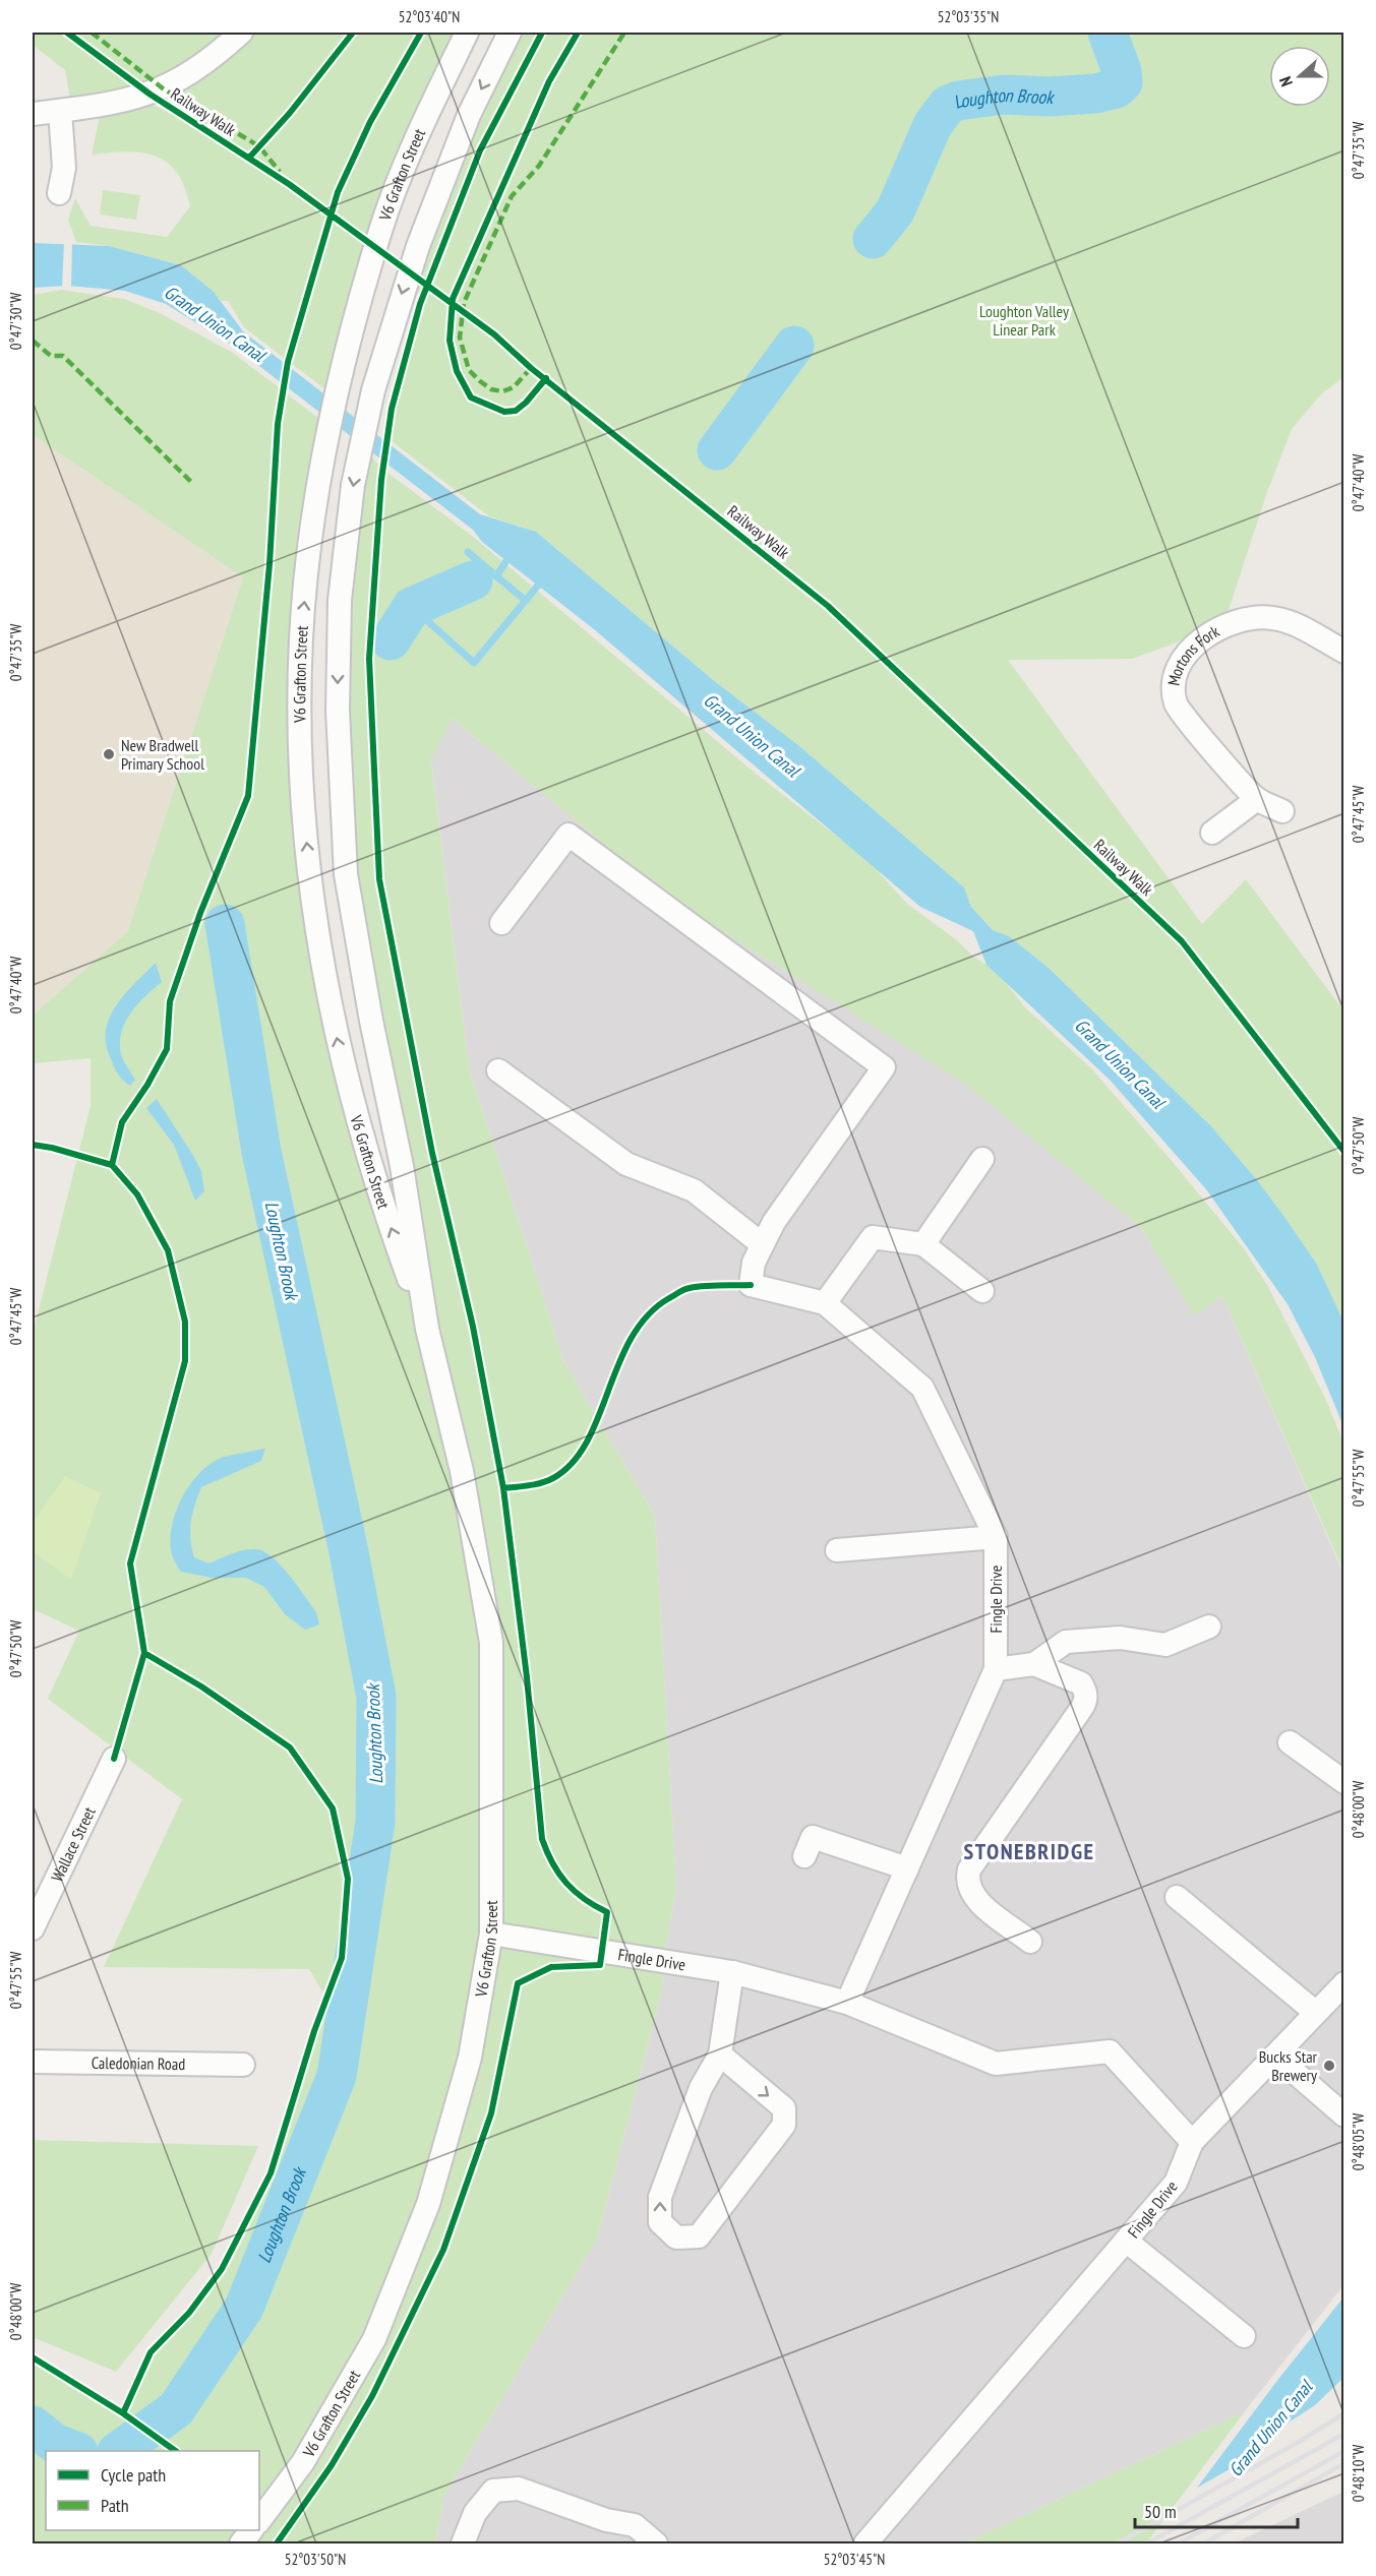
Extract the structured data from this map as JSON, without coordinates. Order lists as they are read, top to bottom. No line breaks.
{"streets":{"street":["V6 Grafton Street","Mortons Fork","Fingle Drive","Wallace Street","Caledonian Road"],"cycle path":["Railway Walk"]},"crossings":[["V6 Grafton Street","Fingle Drive"]],"districts":["STONEBRIDGE"],"water":["Loughton Brook","Grand Union Canal"],"parks":["Loughton Valley Linear Park"],"places":["New Bradwell Primary School","Bucks Star Brewery"],"legend":["Cycle path","Path"],"scale_bar":"50 m","north":"left","coordinates":["52°03'40\"N","52°03'35\"N","0°47'35\"W","0°47'30\"W","0°47'40\"W","0°47'45\"W","0°47'50\"W","0°47'55\"W","0°48'00\"W","0°48'05\"W","0°48'10\"W","52°03'50\"N","52°03'45\"N"]}
